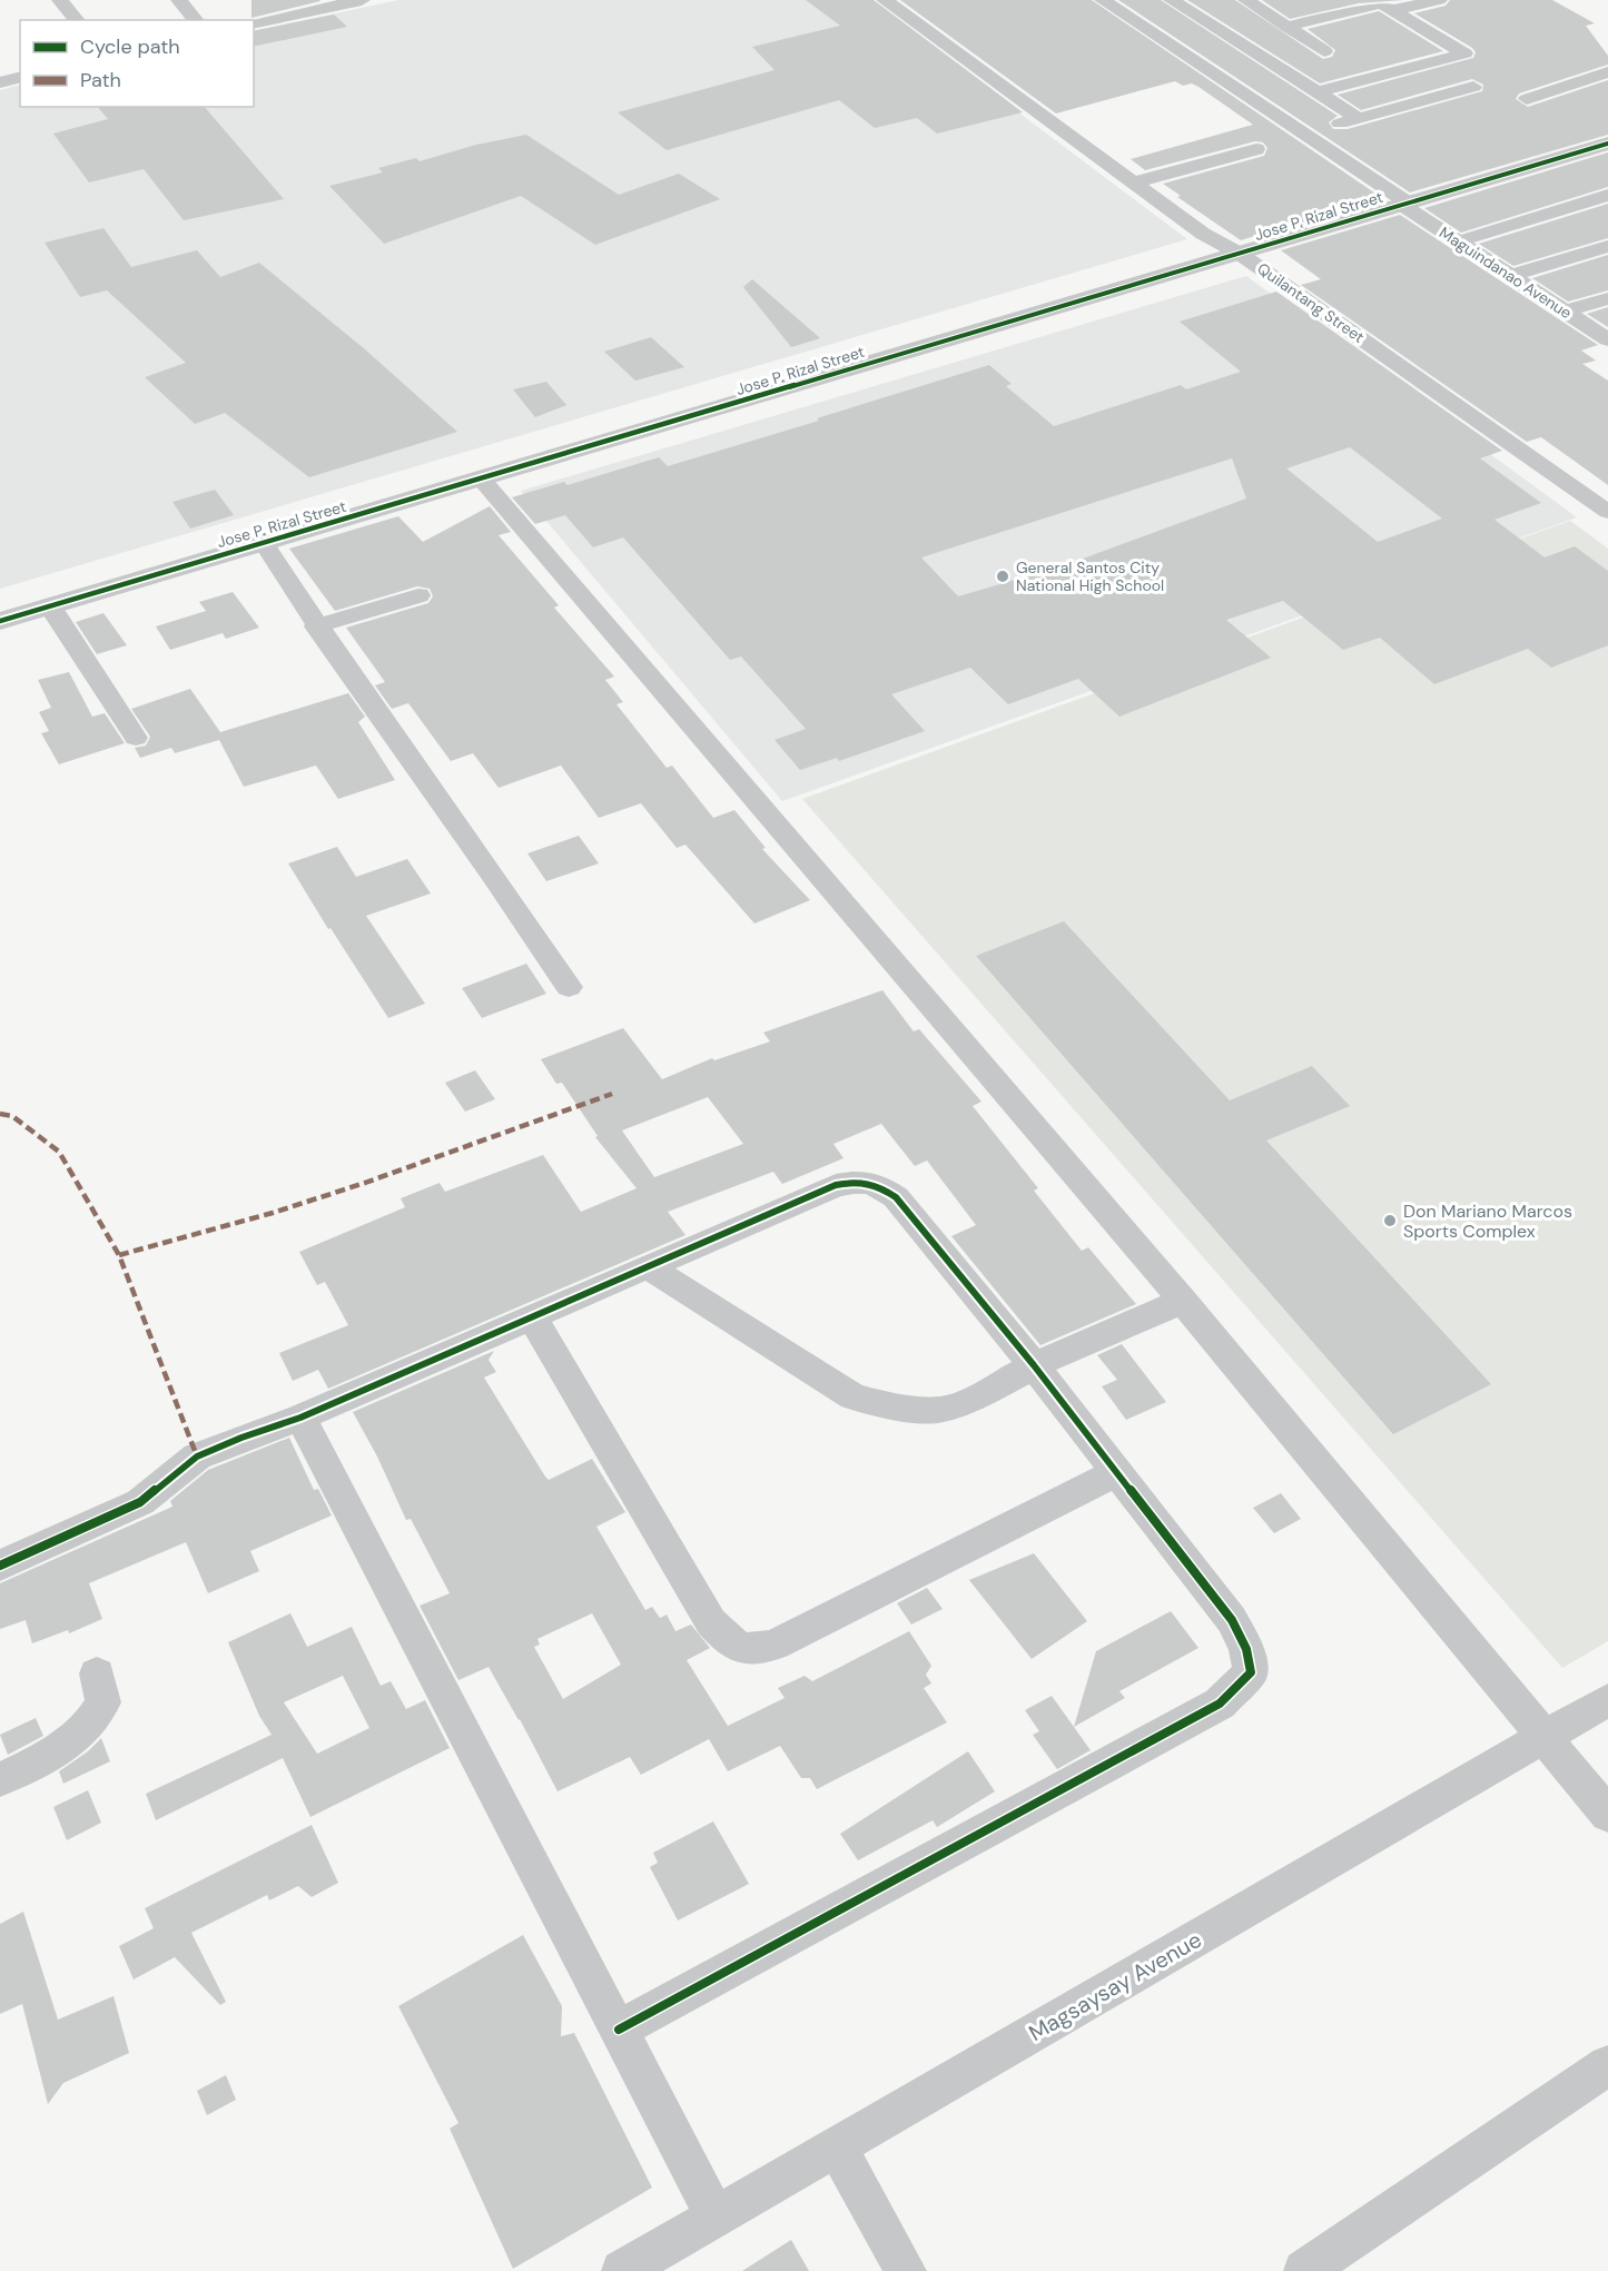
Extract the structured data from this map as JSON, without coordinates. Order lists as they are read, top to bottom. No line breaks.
{"streets":{"street":["Jose P. Rizal Street","Maguindanao Avenue","Quilantang Street","Magsaysay Avenue"]},"crossings":[["Jose P. Rizal Street","Maguindanao Avenue"],["Jose P. Rizal Street","Quilantang Street"]],"places":["General Santos City National High School","Don Mariano Marcos Sports Complex"],"legend":["Cycle path","Path"]}
